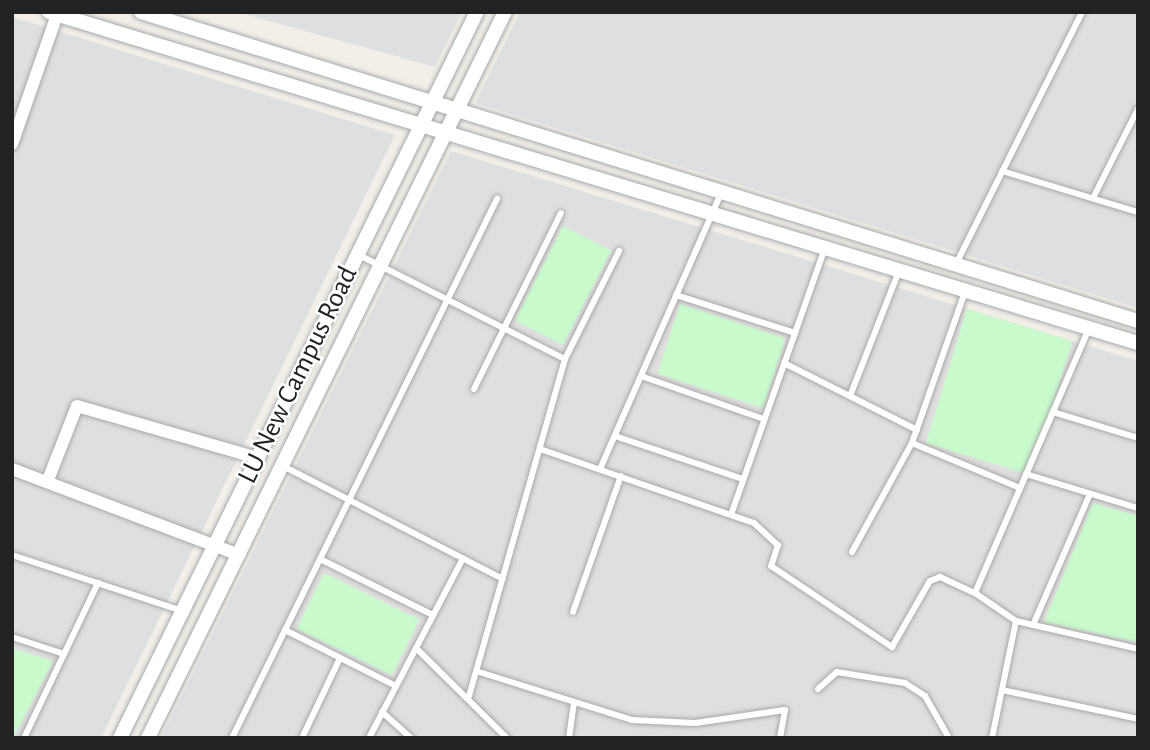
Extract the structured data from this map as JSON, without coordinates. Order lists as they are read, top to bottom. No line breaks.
{"streets":{"street":["LU New Campus Road"]}}
